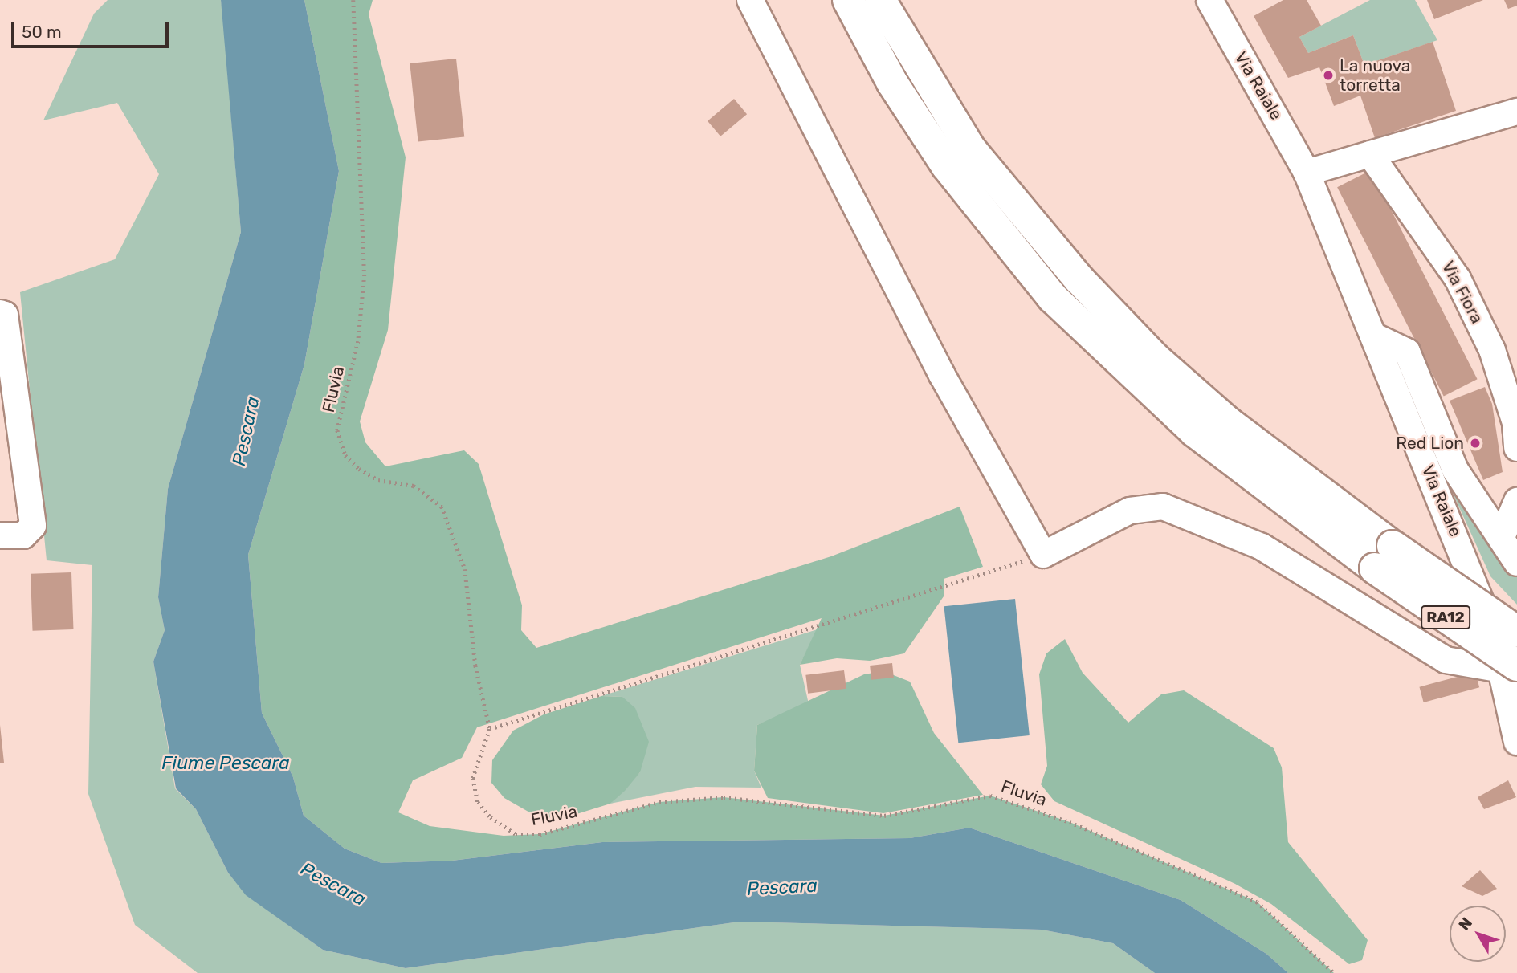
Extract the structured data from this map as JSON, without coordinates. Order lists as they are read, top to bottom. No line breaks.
{"streets":{"highway":["RA12"],"street":["Via Raiale","Via Fiora"],"path":["Fluvia"]},"crossings":[["Via Raiale","RA12"]],"water":["Pescara","Fiume Pescara"],"places":["La nuova torretta","Red Lion"],"scale_bar":"50 m","north":"top left"}
